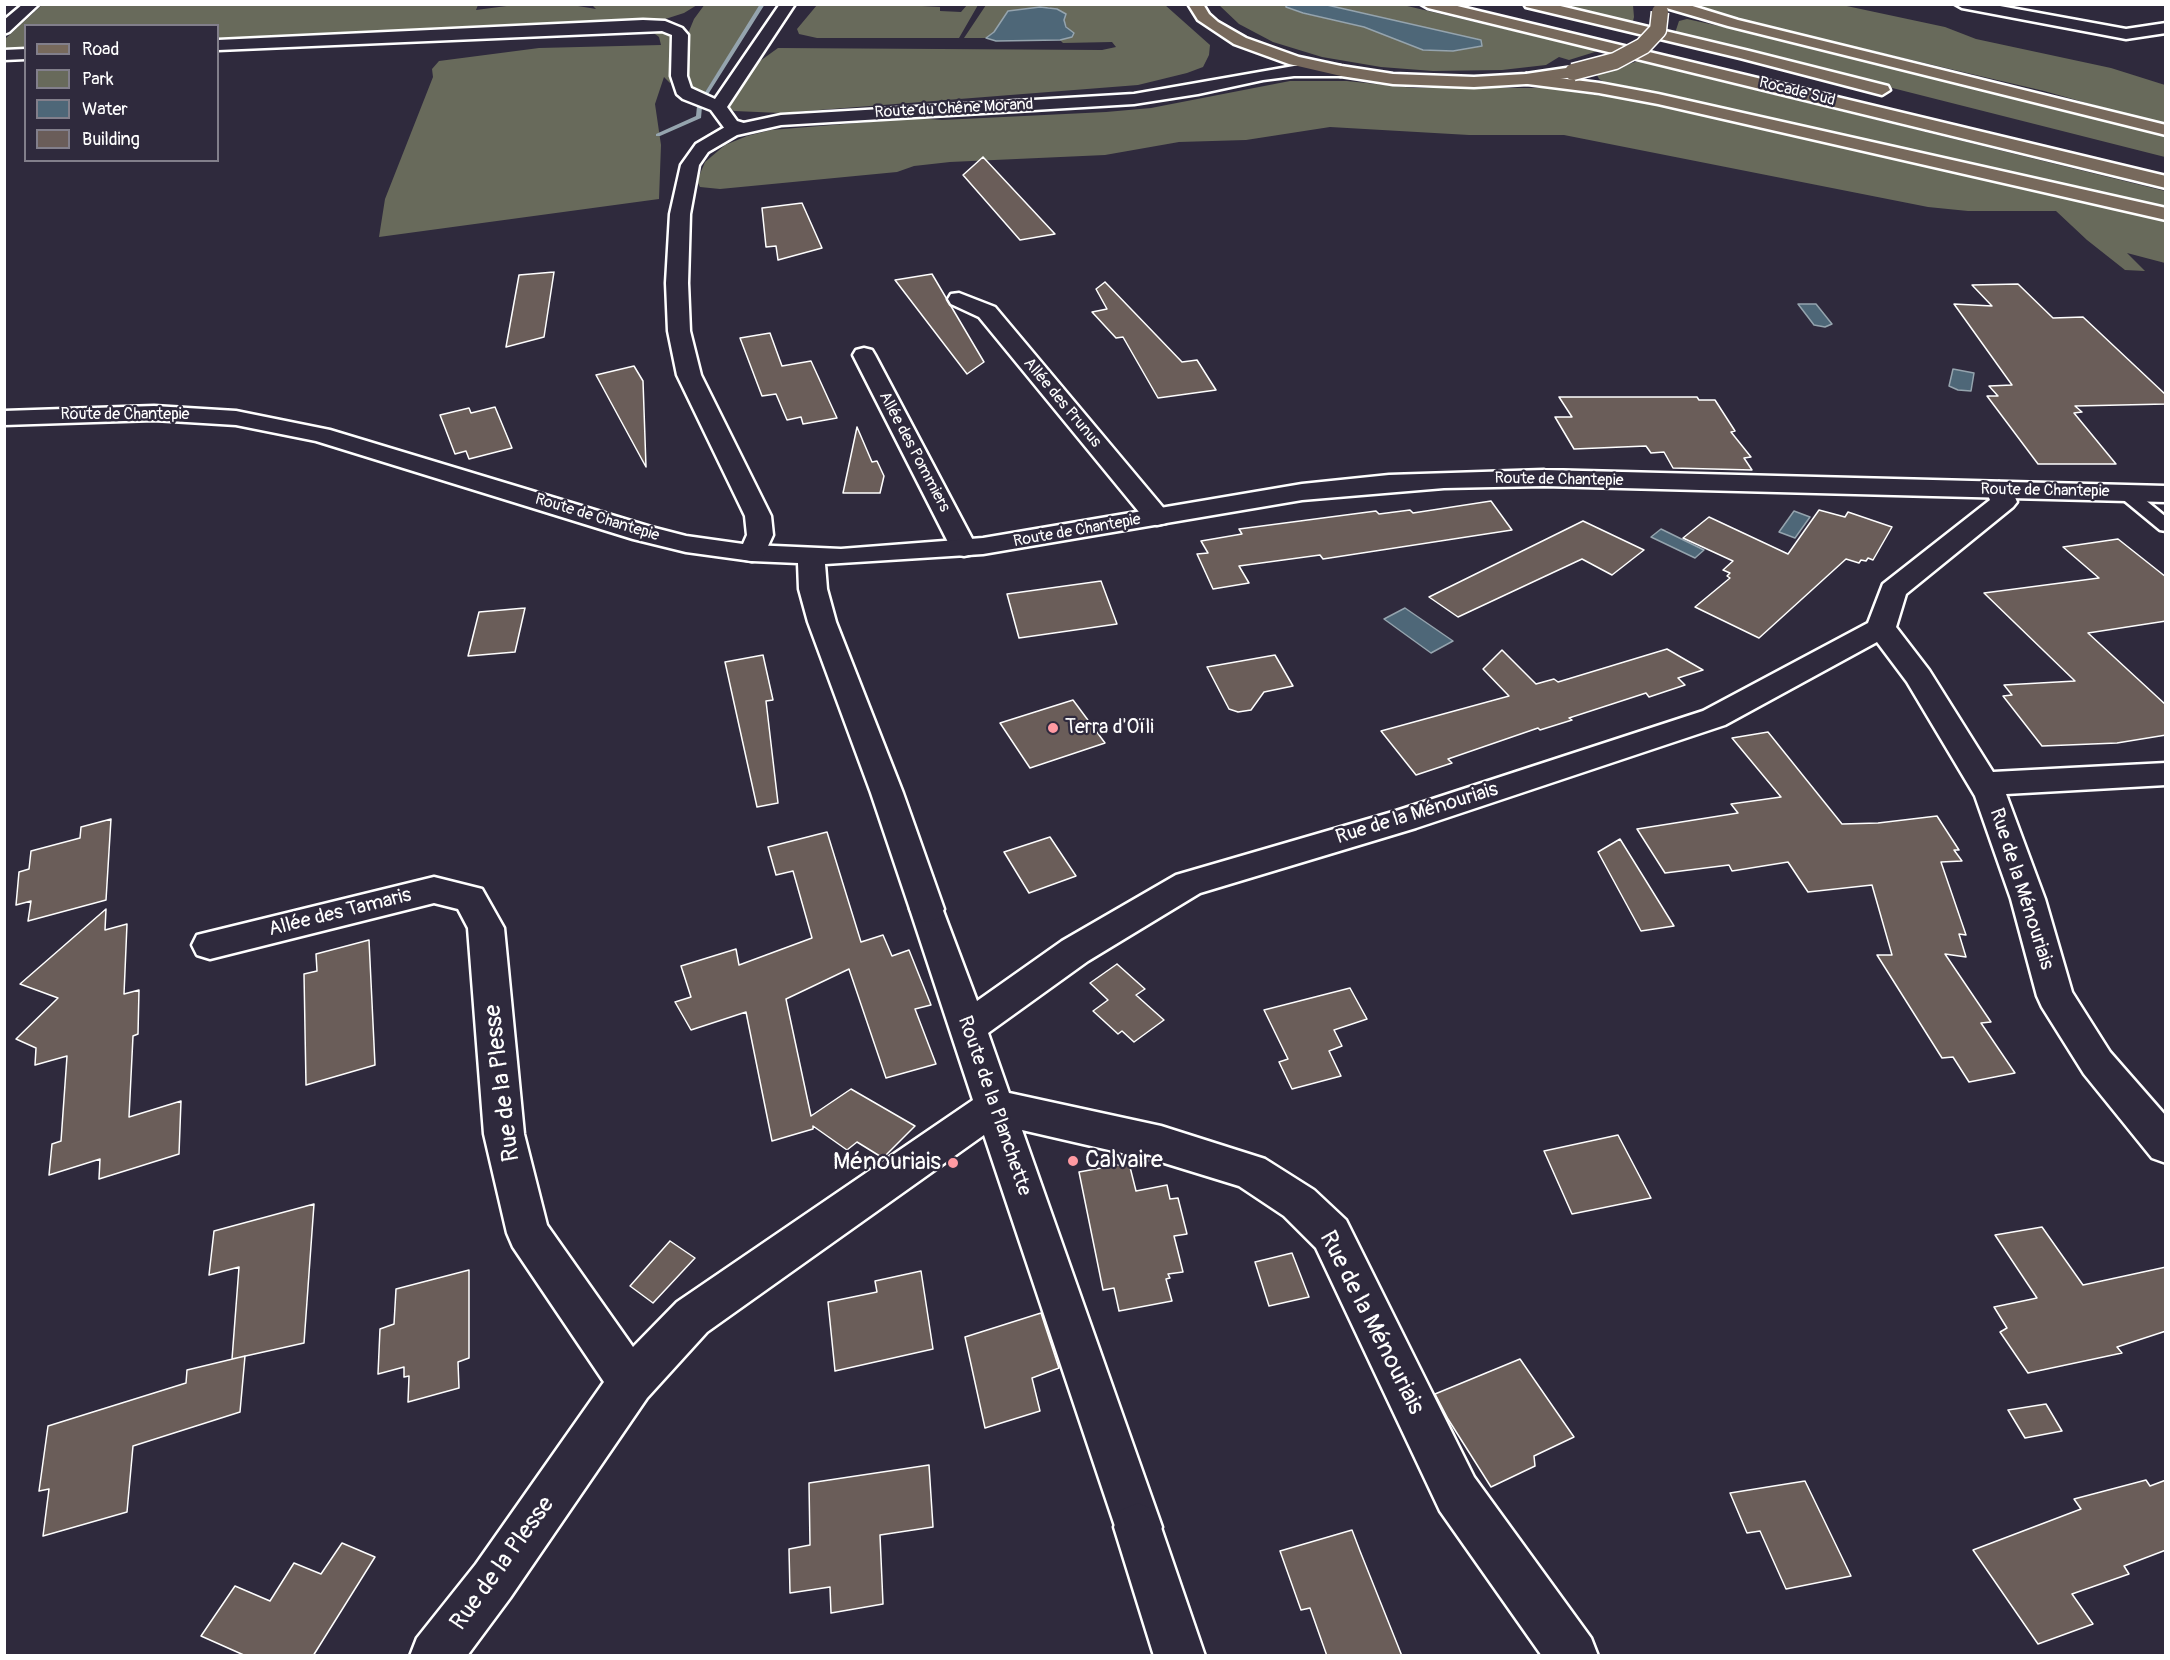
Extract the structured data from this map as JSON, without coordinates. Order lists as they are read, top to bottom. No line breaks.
{"streets":{"main road":["Rocade Sud"],"street":["Route du Chêne Morand","Allée des Prunus","Route de Chantepie","Allée des Pommiers","Rue de la Ménouriais","Allée des Tamaris","Rue de la Plesse","Route de la Planchette"]},"crossings":[["Route du Chêne Morand","Route de Chantepie"],["Allée des Prunus","Route de Chantepie"],["Route de Chantepie","Allée des Pommiers"],["Route de Chantepie","Route de la Planchette"],["Rue de la Ménouriais","Rue de la Plesse"],["Rue de la Ménouriais","Route de la Planchette"],["Allée des Tamaris","Rue de la Plesse"],["Rue de la Plesse","Route de la Planchette"]],"places":["Terra d'Oïli","Calvaire","Ménouriais"],"legend":["Road","Park","Water","Building"]}
